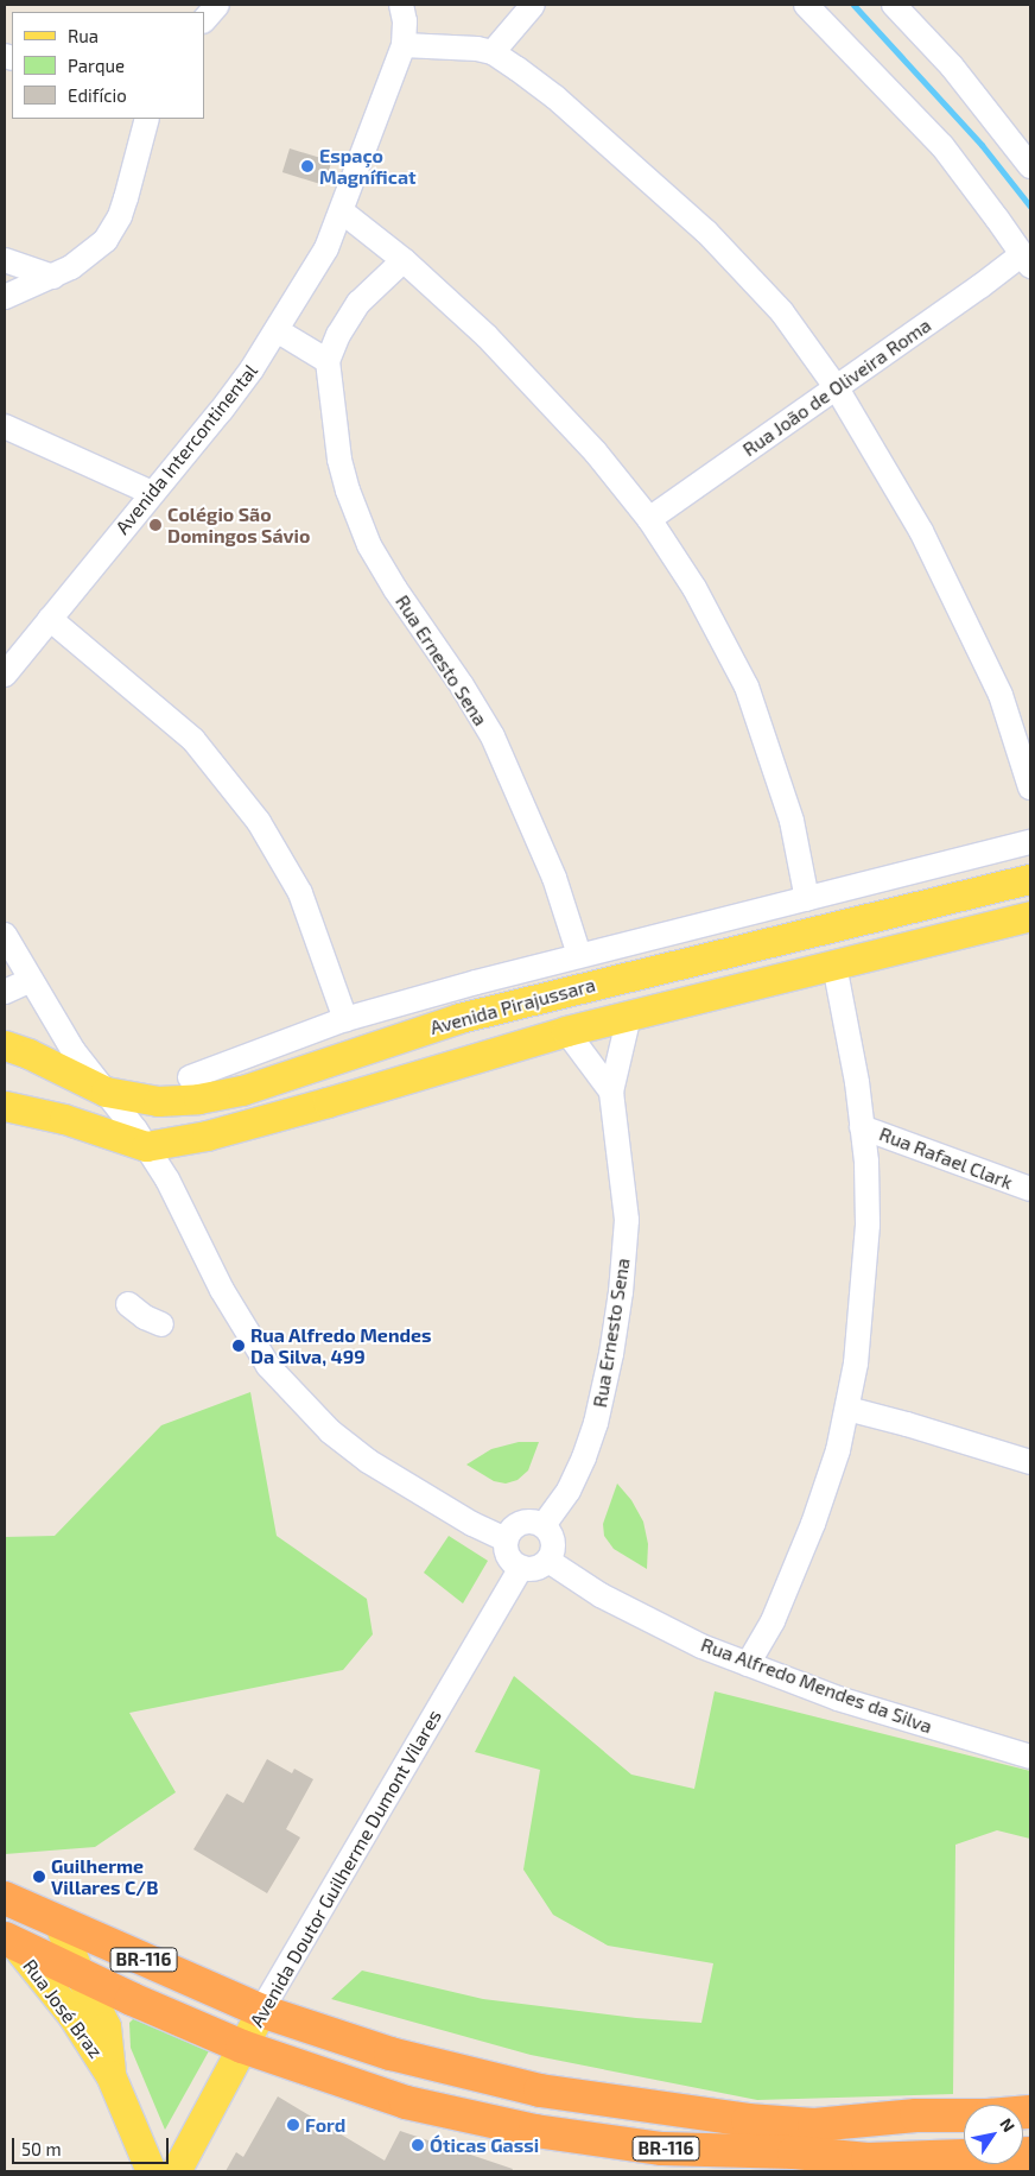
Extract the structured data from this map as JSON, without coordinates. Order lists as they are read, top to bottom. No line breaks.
{"streets":{"highway":["BR-116"],"main road":["Avenida Pirajussara","Avenida Doutor Guilherme Dumont Vilares","Rua José Braz"],"street":["Rua João de Oliveira Roma","Avenida Intercontinental","Rua Ernesto Sena","Rua Rafael Clark","Rua Alfredo Mendes da Silva"]},"crossings":[["Rua Ernesto Sena","Avenida Pirajussara"],["Rua Ernesto Sena","Rua Alfredo Mendes da Silva"],["Rua Ernesto Sena","Avenida Doutor Guilherme Dumont Vilares"],["Rua Alfredo Mendes da Silva","Avenida Doutor Guilherme Dumont Vilares"],["Avenida Doutor Guilherme Dumont Vilares","BR-116"],["BR-116","Rua José Braz"]],"places":["Espaço Magníficat","Colégio São Domingos Sávio","Rua Alfredo Mendes Da Silva, 499","Guilherme Villares C/B","Ford","Óticas Gassi"],"legend":["Rua","Parque","Edifício"],"scale_bar":"50 m","north":"top right"}
